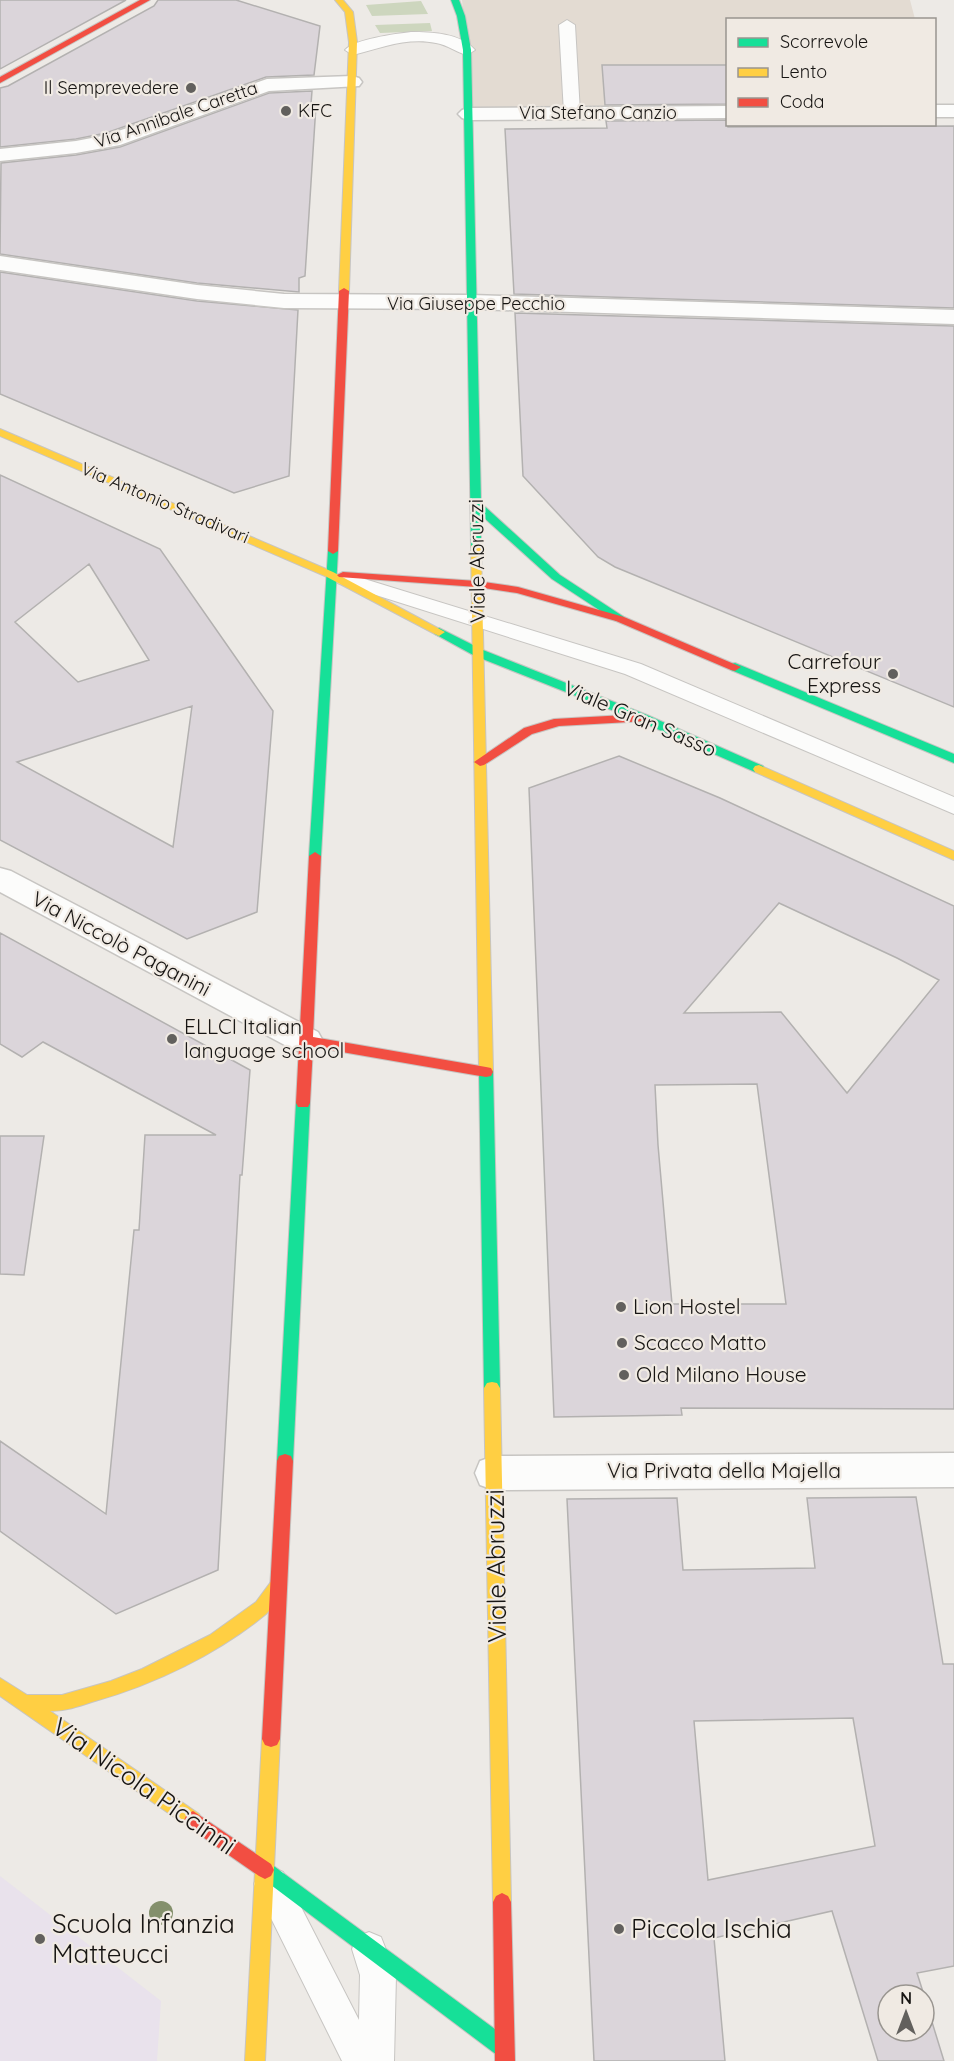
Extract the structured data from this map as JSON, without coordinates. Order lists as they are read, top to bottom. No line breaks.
{"streets":{"main road":["Via Antonio Stradivari","Viale Abruzzi","Viale Gran Sasso","Via Nicola Piccinni"],"street":["Via Stefano Canzio","Via Annibale Caretta","Via Giuseppe Pecchio","Via Niccolò Paganini","Via Privata della Majella"]},"crossings":[["Via Stefano Canzio","Viale Abruzzi"],["Via Giuseppe Pecchio","Viale Abruzzi"],["Via Antonio Stradivari","Viale Gran Sasso"],["Viale Abruzzi","Viale Gran Sasso"],["Viale Abruzzi","Via Privata della Majella"],["Viale Abruzzi","Via Nicola Piccinni"]],"places":["Il Semprevedere","KFC","Carrefour Express","ELLCI Italian language school","Lion Hostel","Scacco Matto","Old Milano House","Piccola Ischia","Scuola Infanzia Matteucci"],"legend":["Scorrevole","Lento","Coda"],"north":"top"}
